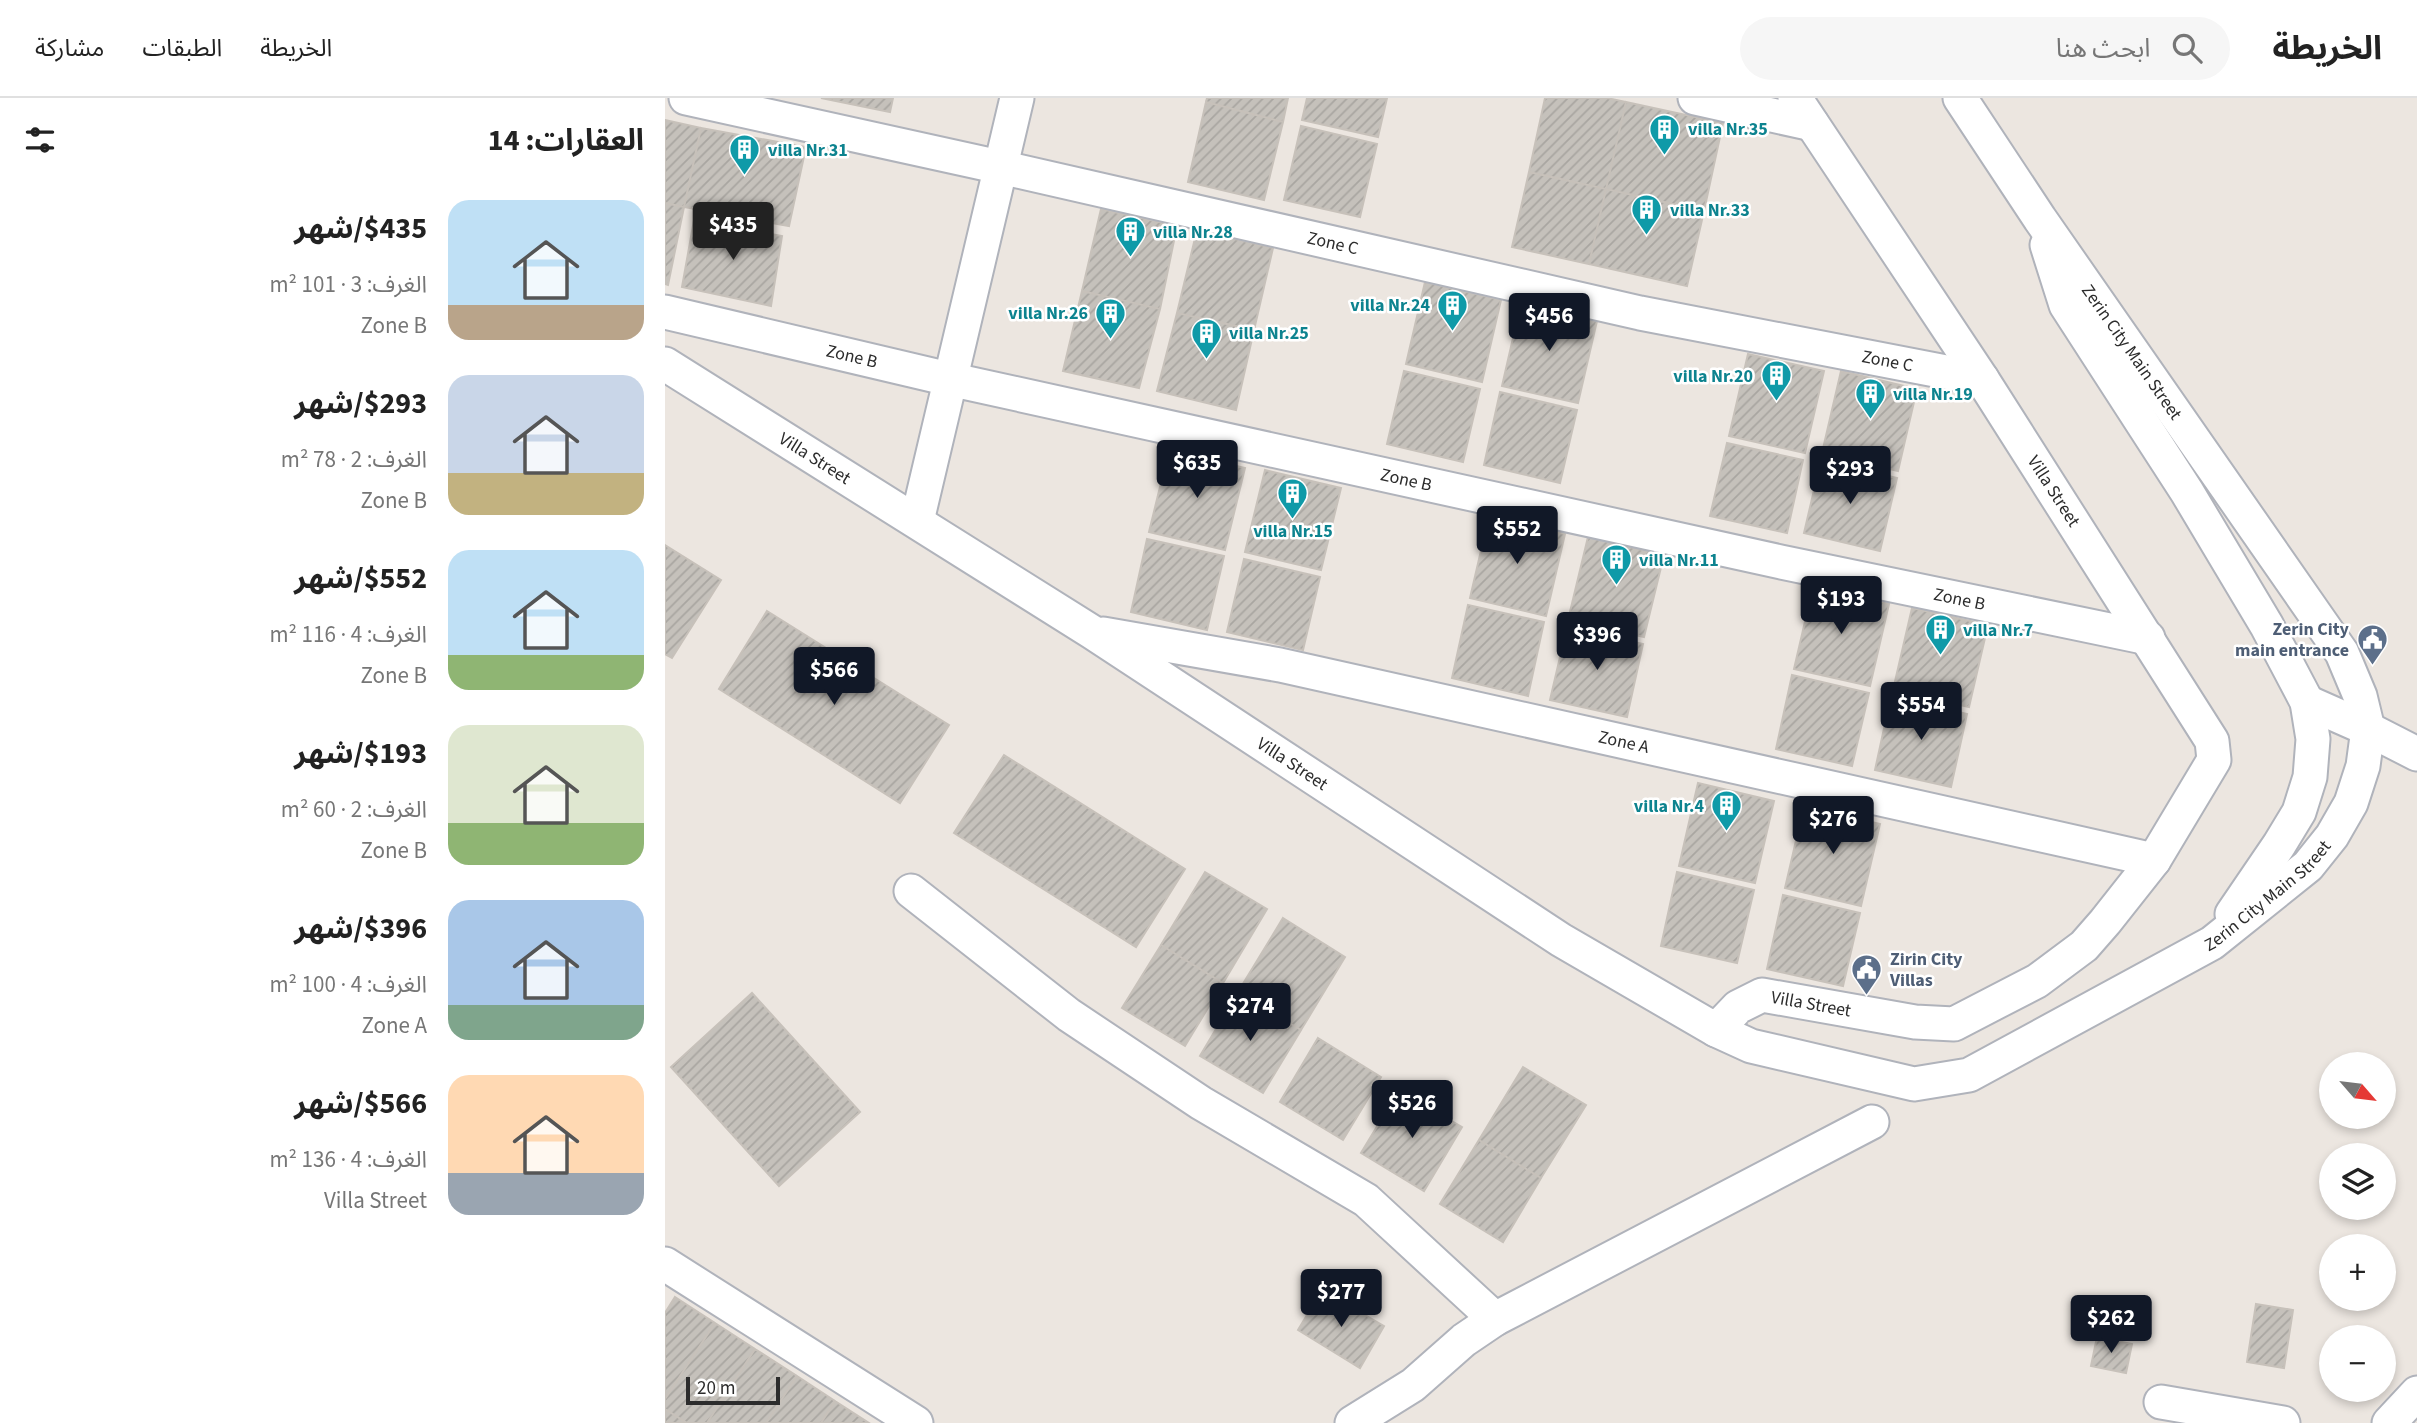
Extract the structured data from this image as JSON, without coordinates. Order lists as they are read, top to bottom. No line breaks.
{"streets":{"street":["Zone C","Zerin City Main Street","Zone B","Villa Street","Zone A"]},"crossings":[["Zone C","Villa Street"],["Zone B","Villa Street"],["Villa Street","Zone A"]],"places":{"building":["villa Nr.35","villa Nr.31","villa Nr.33","villa Nr.28","villa Nr.24","villa Nr.26","villa Nr.25","villa Nr.20","villa Nr.19","villa Nr.15","villa Nr.11","villa Nr.7","villa Nr.4"],"public building":["Zerin City main entrance","Zirin City Villas"]},"scale_bar":"20 m","north":"bottom right","page":{"header":"الخريطة","search":"ابحث هنا","nav":["الخريطة","الطبقات","مشاركة"],"heading":"العقارات: 14","list":[{"name":"$435/شهر","note":"الغرف: 3 · 101 m² · Zone B"},{"name":"$293/شهر","note":"الغرف: 2 · 78 m² · Zone B"},{"name":"$552/شهر","note":"الغرف: 4 · 116 m² · Zone B"},{"name":"$193/شهر","note":"الغرف: 2 · 60 m² · Zone B"},{"name":"$396/شهر","note":"الغرف: 4 · 100 m² · Zone A"},{"name":"$566/شهر","note":"الغرف: 4 · 136 m² · Villa Street"}],"price":["$435","$456","$635","$293","$552","$193","$396","$566","$554","$276","$274","$526","$277","$262"],"map_buttons":["+","−"],"scale":"20 m"}}
